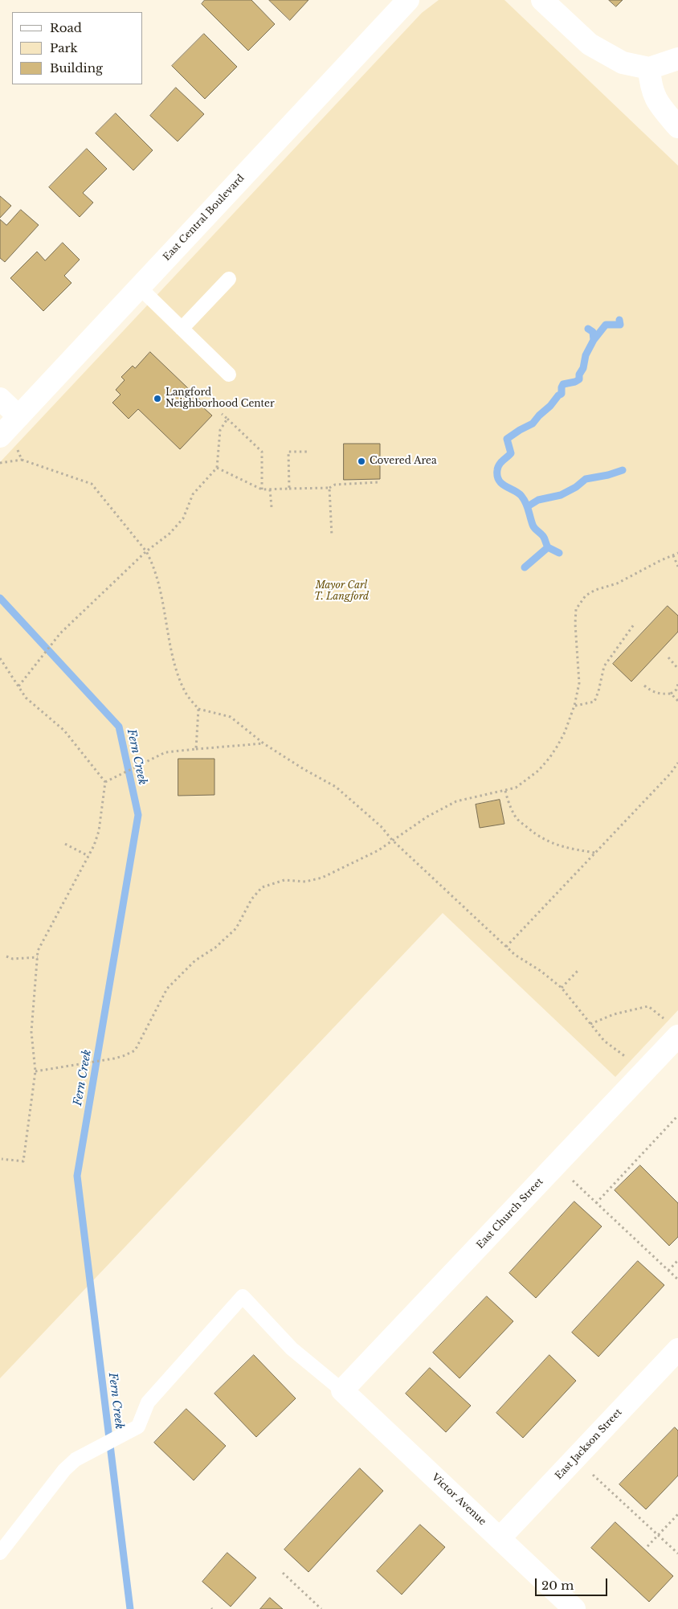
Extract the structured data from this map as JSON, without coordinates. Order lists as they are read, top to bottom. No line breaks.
{"streets":{"street":["East Central Boulevard","East Church Street","East Jackson Street","Victor Avenue"]},"crossings":[["East Church Street","Victor Avenue"],["East Jackson Street","Victor Avenue"]],"water":["Fern Creek"],"parks":["Mayor Carl T. Langford"],"places":["Langford Neighborhood Center","Covered Area"],"legend":["Road","Park","Building"],"scale_bar":"20 m"}
